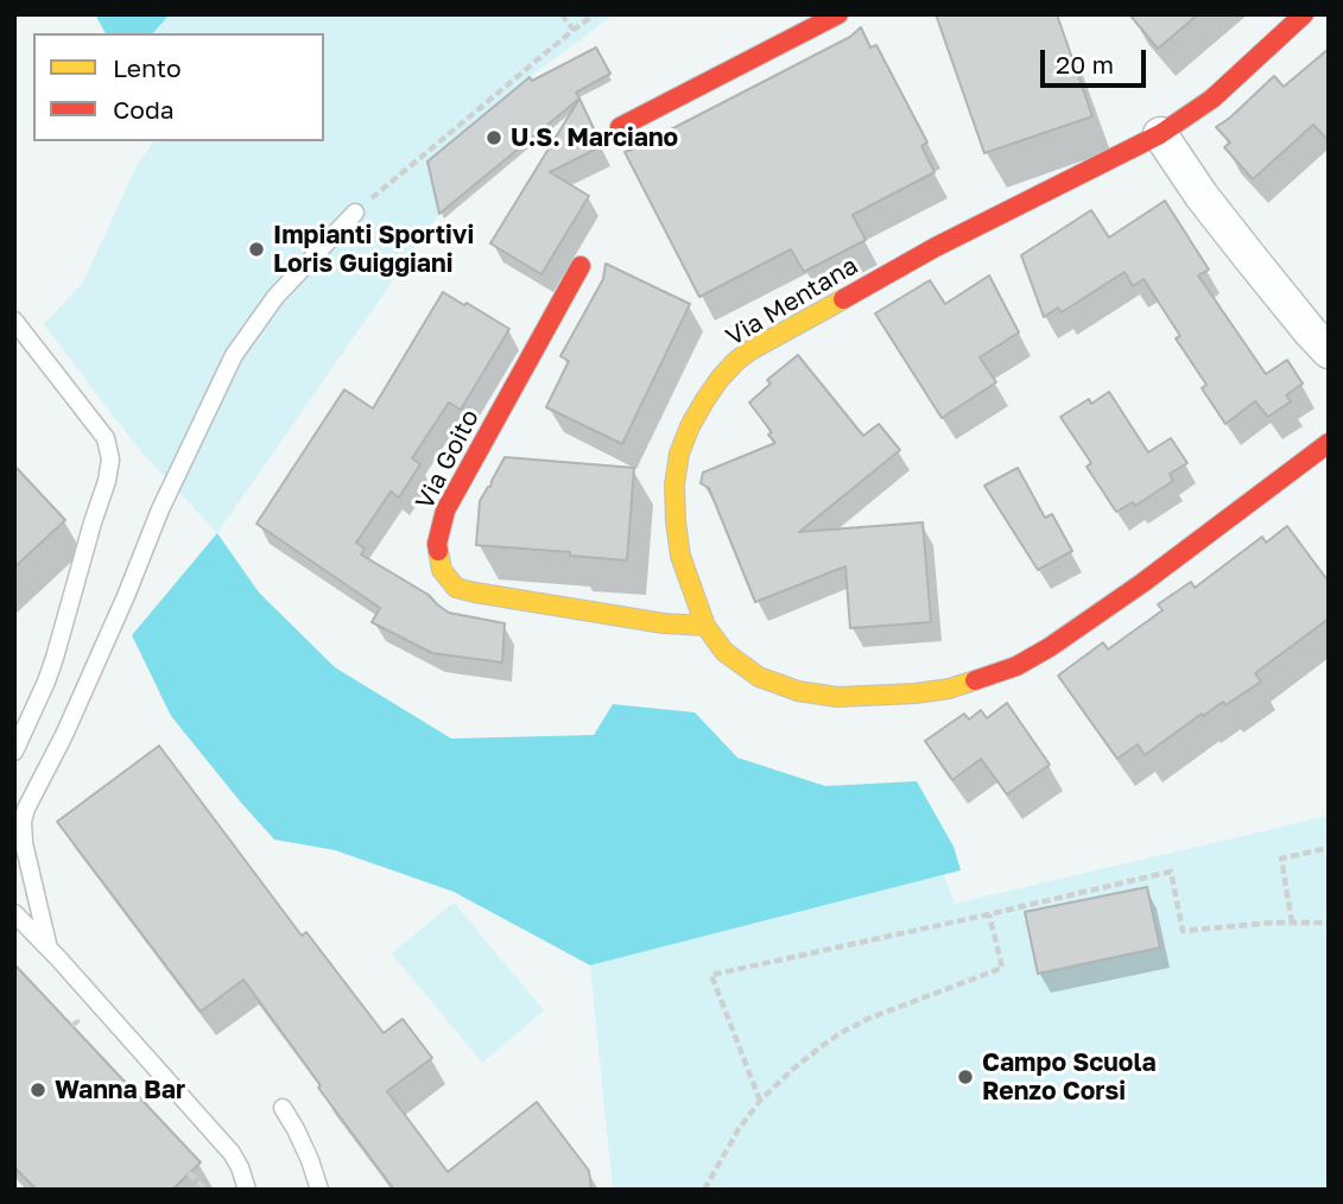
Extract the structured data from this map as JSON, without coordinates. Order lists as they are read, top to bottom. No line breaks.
{"streets":{"street":["Via Mentana","Via Goito"]},"crossings":[["Via Mentana","Via Goito"]],"places":["U.S. Marciano","Impianti Sportivi Loris Guiggiani","Campo Scuola Renzo Corsi","Wanna Bar"],"legend":["Lento","Coda"],"scale_bar":"20 m"}
